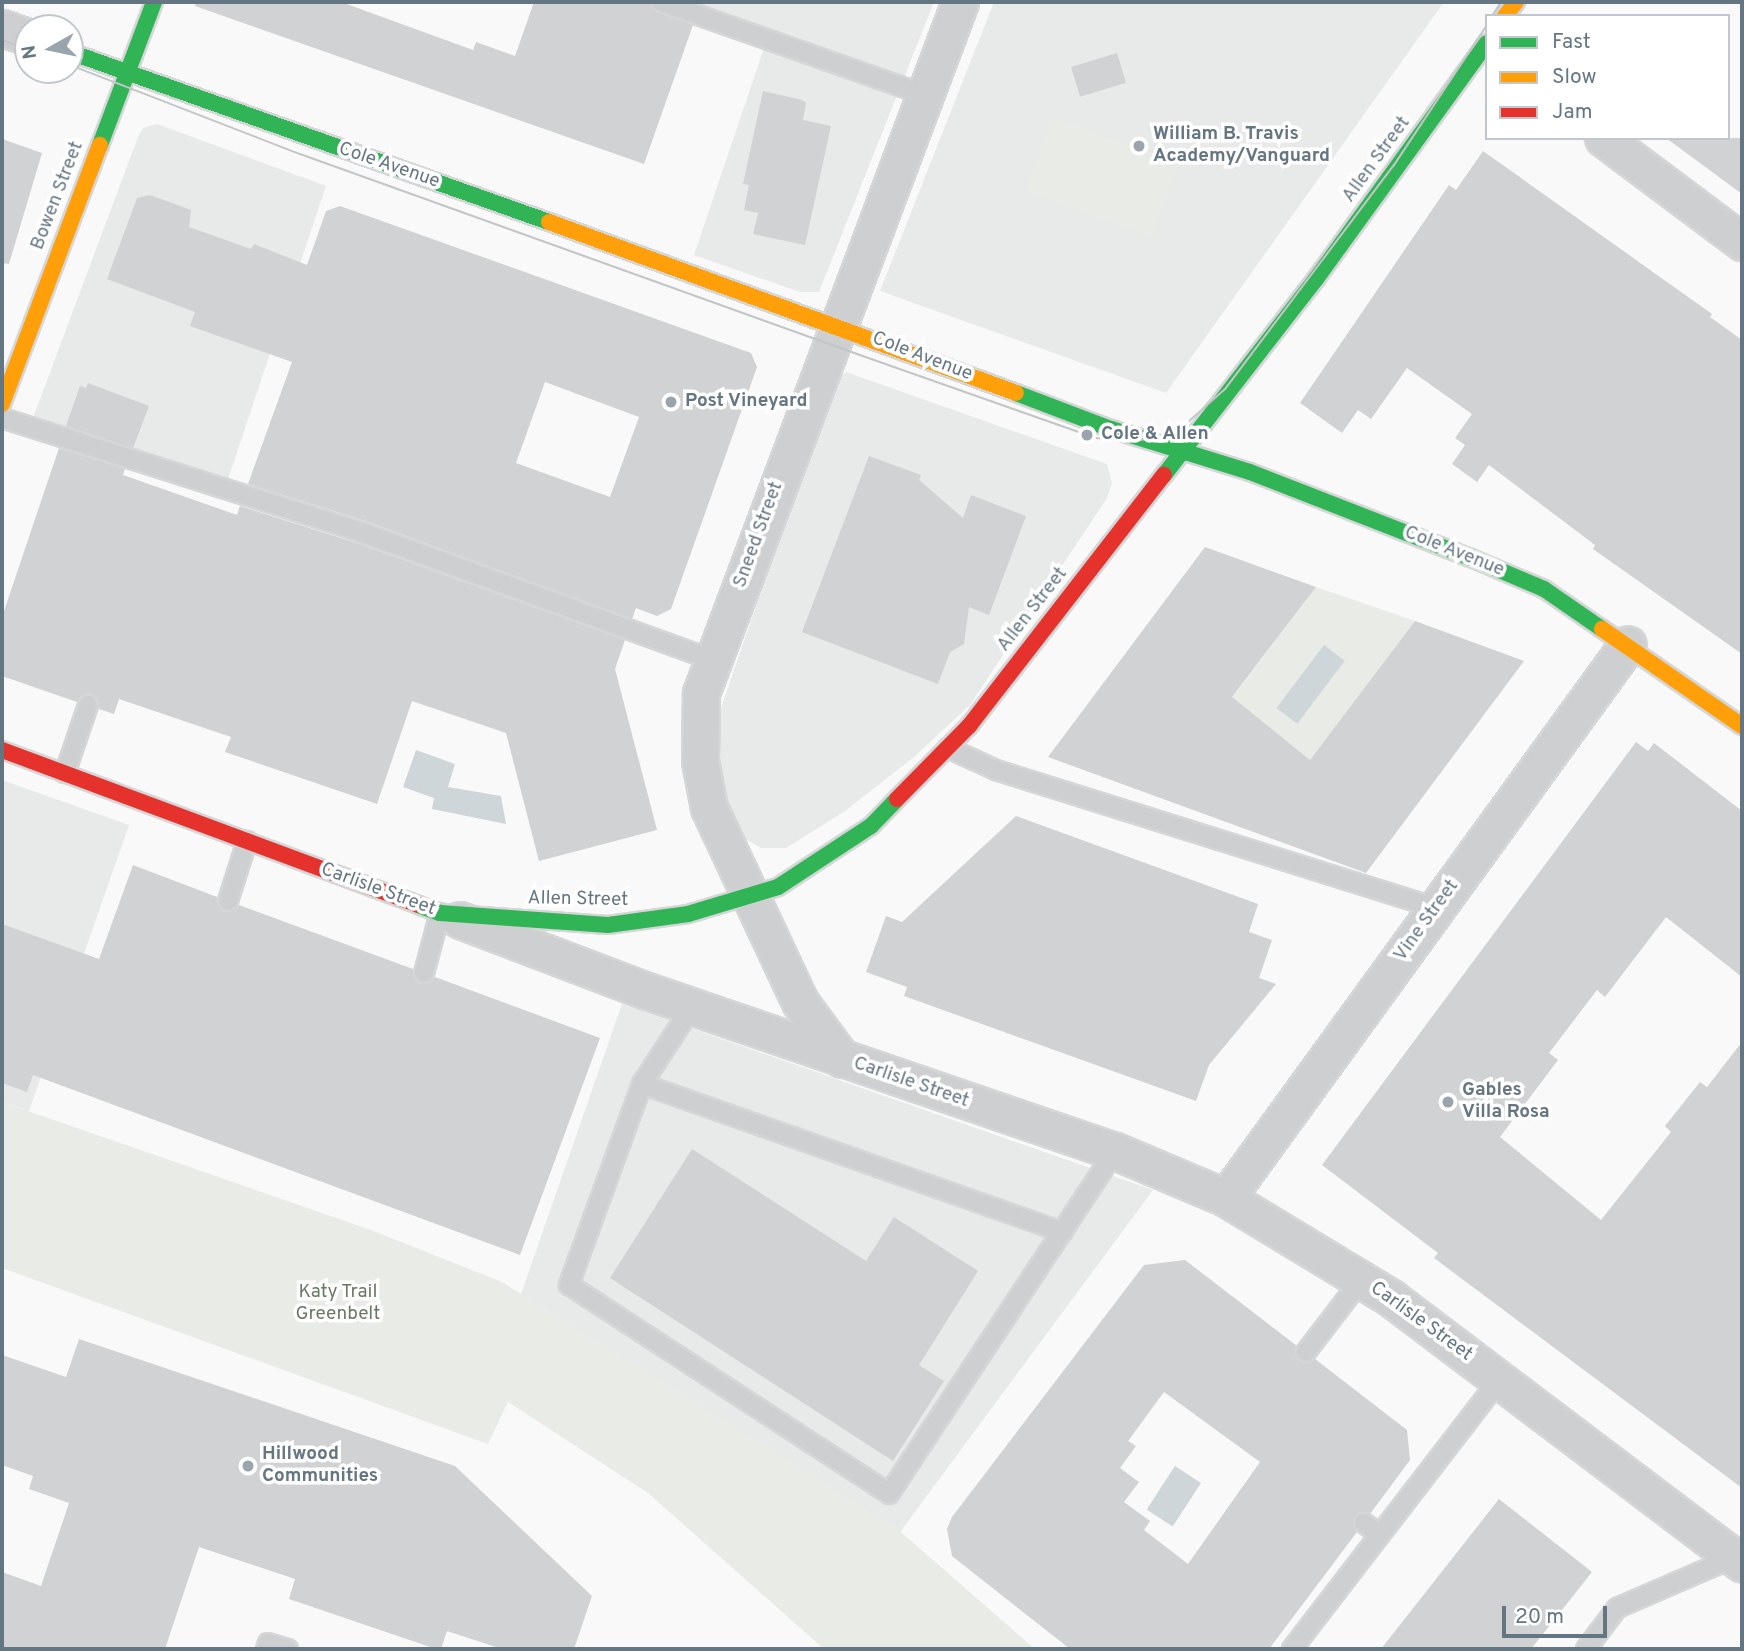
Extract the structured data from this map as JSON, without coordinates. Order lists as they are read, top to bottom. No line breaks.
{"streets":{"street":["Allen Street","Cole Avenue","Bowen Street","Sneed Street","Carlisle Street","Vine Street"]},"crossings":[["Allen Street","Cole Avenue"],["Allen Street","Sneed Street"],["Allen Street","Carlisle Street"],["Cole Avenue","Bowen Street"],["Cole Avenue","Sneed Street"],["Cole Avenue","Vine Street"],["Sneed Street","Carlisle Street"],["Carlisle Street","Vine Street"]],"parks":["Katy Trail Greenbelt"],"places":["William B. Travis Academy/Vanguard","Post Vineyard","Cole & Allen","Gables Villa Rosa","Hillwood Communities"],"legend":["Fast","Slow","Jam"],"scale_bar":"20 m","north":"left"}
